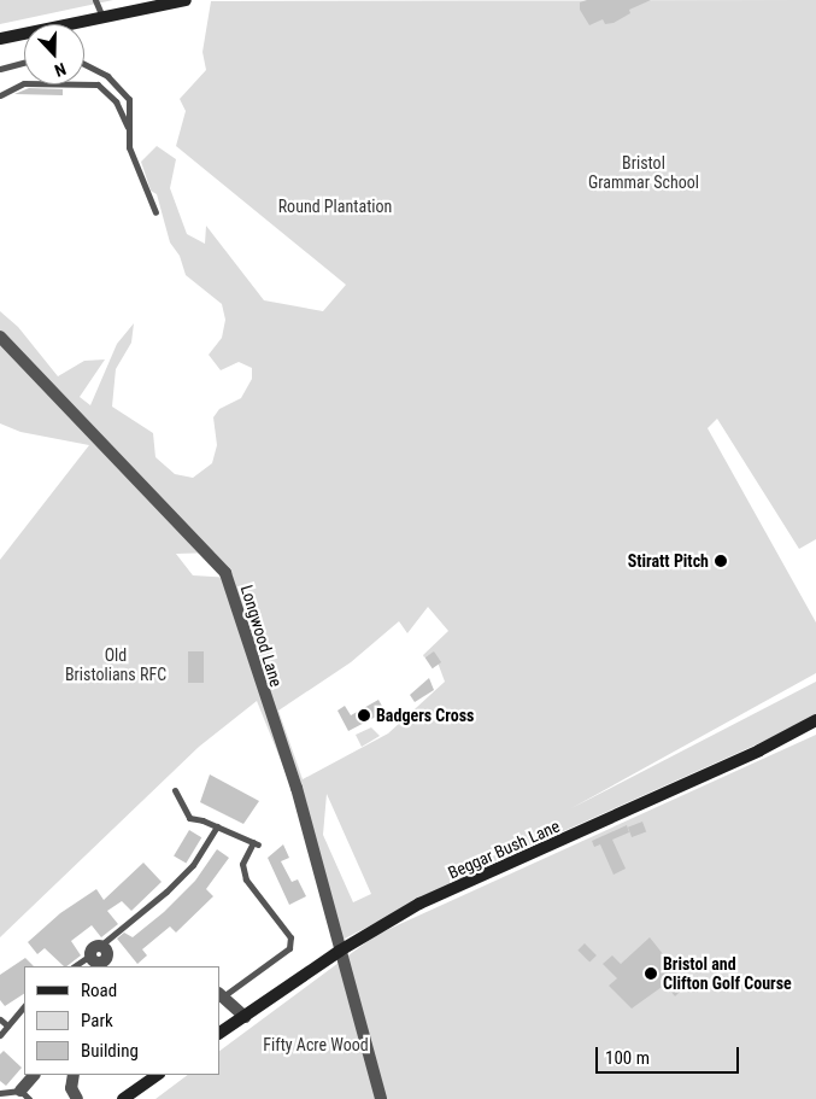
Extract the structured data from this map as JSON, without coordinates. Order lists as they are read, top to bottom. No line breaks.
{"streets":{"main road":["Beggar Bush Lane"],"street":["Longwood Lane"]},"crossings":[["Longwood Lane","Beggar Bush Lane"]],"parks":["Bristol Grammar School","Round Plantation","Old Bristolians RFC","Fifty Acre Wood"],"places":["Stiratt Pitch","Badgers Cross","Bristol and Clifton Golf Course"],"legend":["Road","Park","Building"],"scale_bar":"100 m","north":"bottom"}
